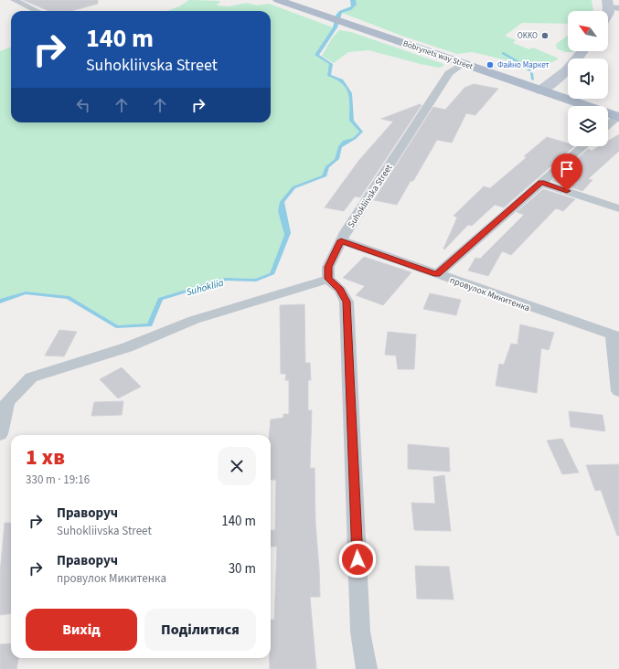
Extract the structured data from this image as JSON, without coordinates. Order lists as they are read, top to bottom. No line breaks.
{"streets":{"main road":["Bobrynets way Street"],"street":["Suhokliivska Street","провулок Микитенка"]},"crossings":[["Bobrynets way Street","Suhokliivska Street"],["Suhokliivska Street","провулок Микитенка"]],"water":["Suhokliia"],"places":["OKKO","Файно Маркет"],"north":"top left","page":{"turn":["140 m","Suhokliivska Street"],"heading":["1 хв","330 m · 19:16"],"list":[{"name":"Праворуч","note":"Suhokliivska Street","value":"140 m"},{"name":"Праворуч","note":"провулок Микитенка","value":"30 m"}],"buttons":["Вихід","Поділитися"]}}
